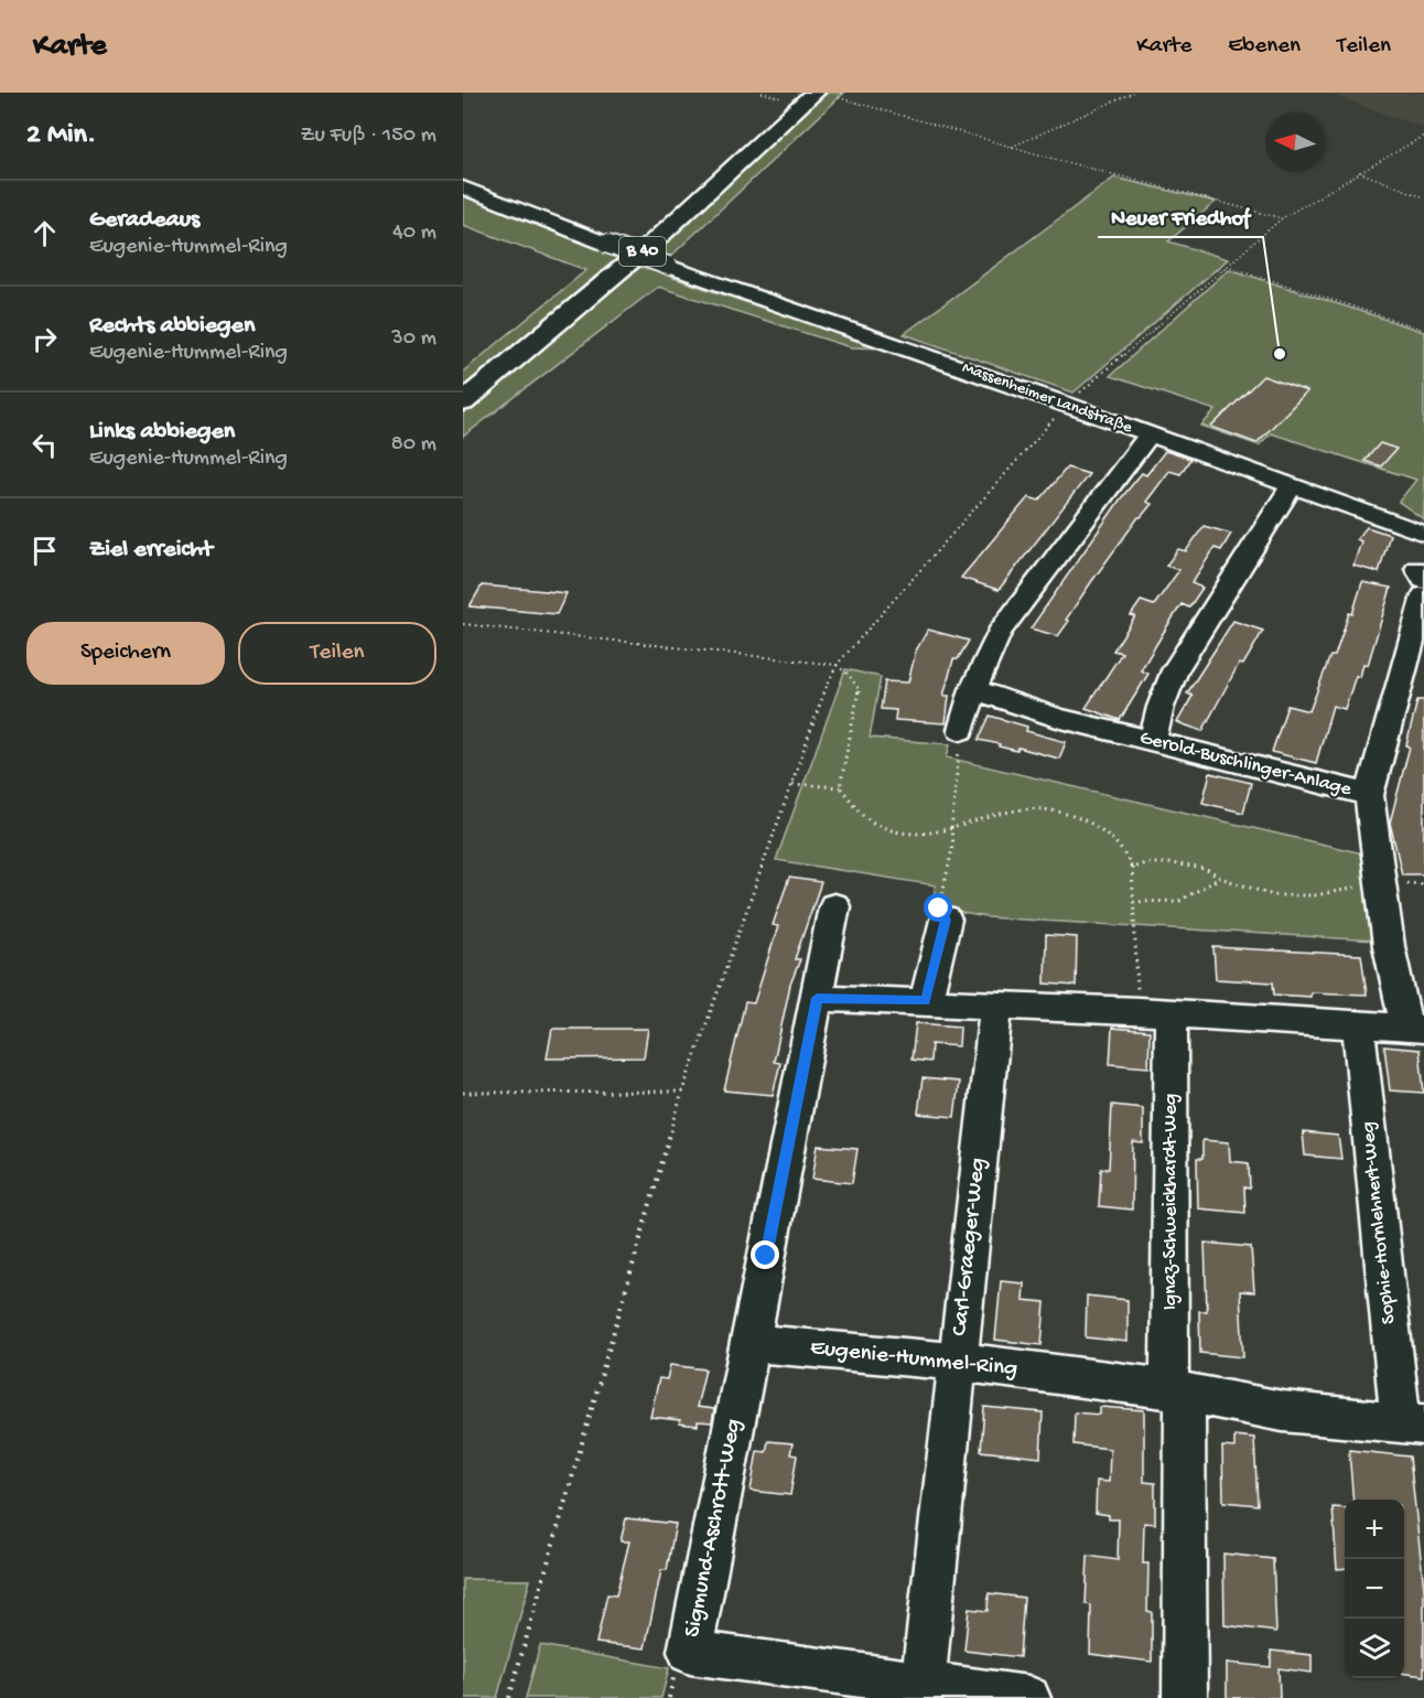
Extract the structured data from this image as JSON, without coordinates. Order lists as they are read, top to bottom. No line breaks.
{"streets":{"main road":["B 40"],"street":["Massenheimer Landstraße","Gerold-Buschlinger-Anlage","Ignaz-Schweickhardt-Weg","Sophie-Hornlehnert-Weg","Carl-Graeger-Weg","Eugenie-Hummel-Ring","Sigmund-Aschrott-Weg"]},"crossings":[["Ignaz-Schweickhardt-Weg","Eugenie-Hummel-Ring"],["Sophie-Hornlehnert-Weg","Eugenie-Hummel-Ring"],["Carl-Graeger-Weg","Eugenie-Hummel-Ring"],["Carl-Graeger-Weg","Sigmund-Aschrott-Weg"],["Eugenie-Hummel-Ring","Sigmund-Aschrott-Weg"]],"places":["Neuer Friedhof"],"north":"left","page":{"header":"Karte","nav":["Karte","Ebenen","Teilen"],"heading":["2 Min.","Zu Fuß · 150 m"],"list":[["Geradeaus","Eugenie-Hummel-Ring","40 m"],["Rechts abbiegen","Eugenie-Hummel-Ring","30 m"],["Links abbiegen","Eugenie-Hummel-Ring","80 m"],"Ziel erreicht"],"buttons":["Speichern","Teilen"],"map_buttons":["+","−"]}}
